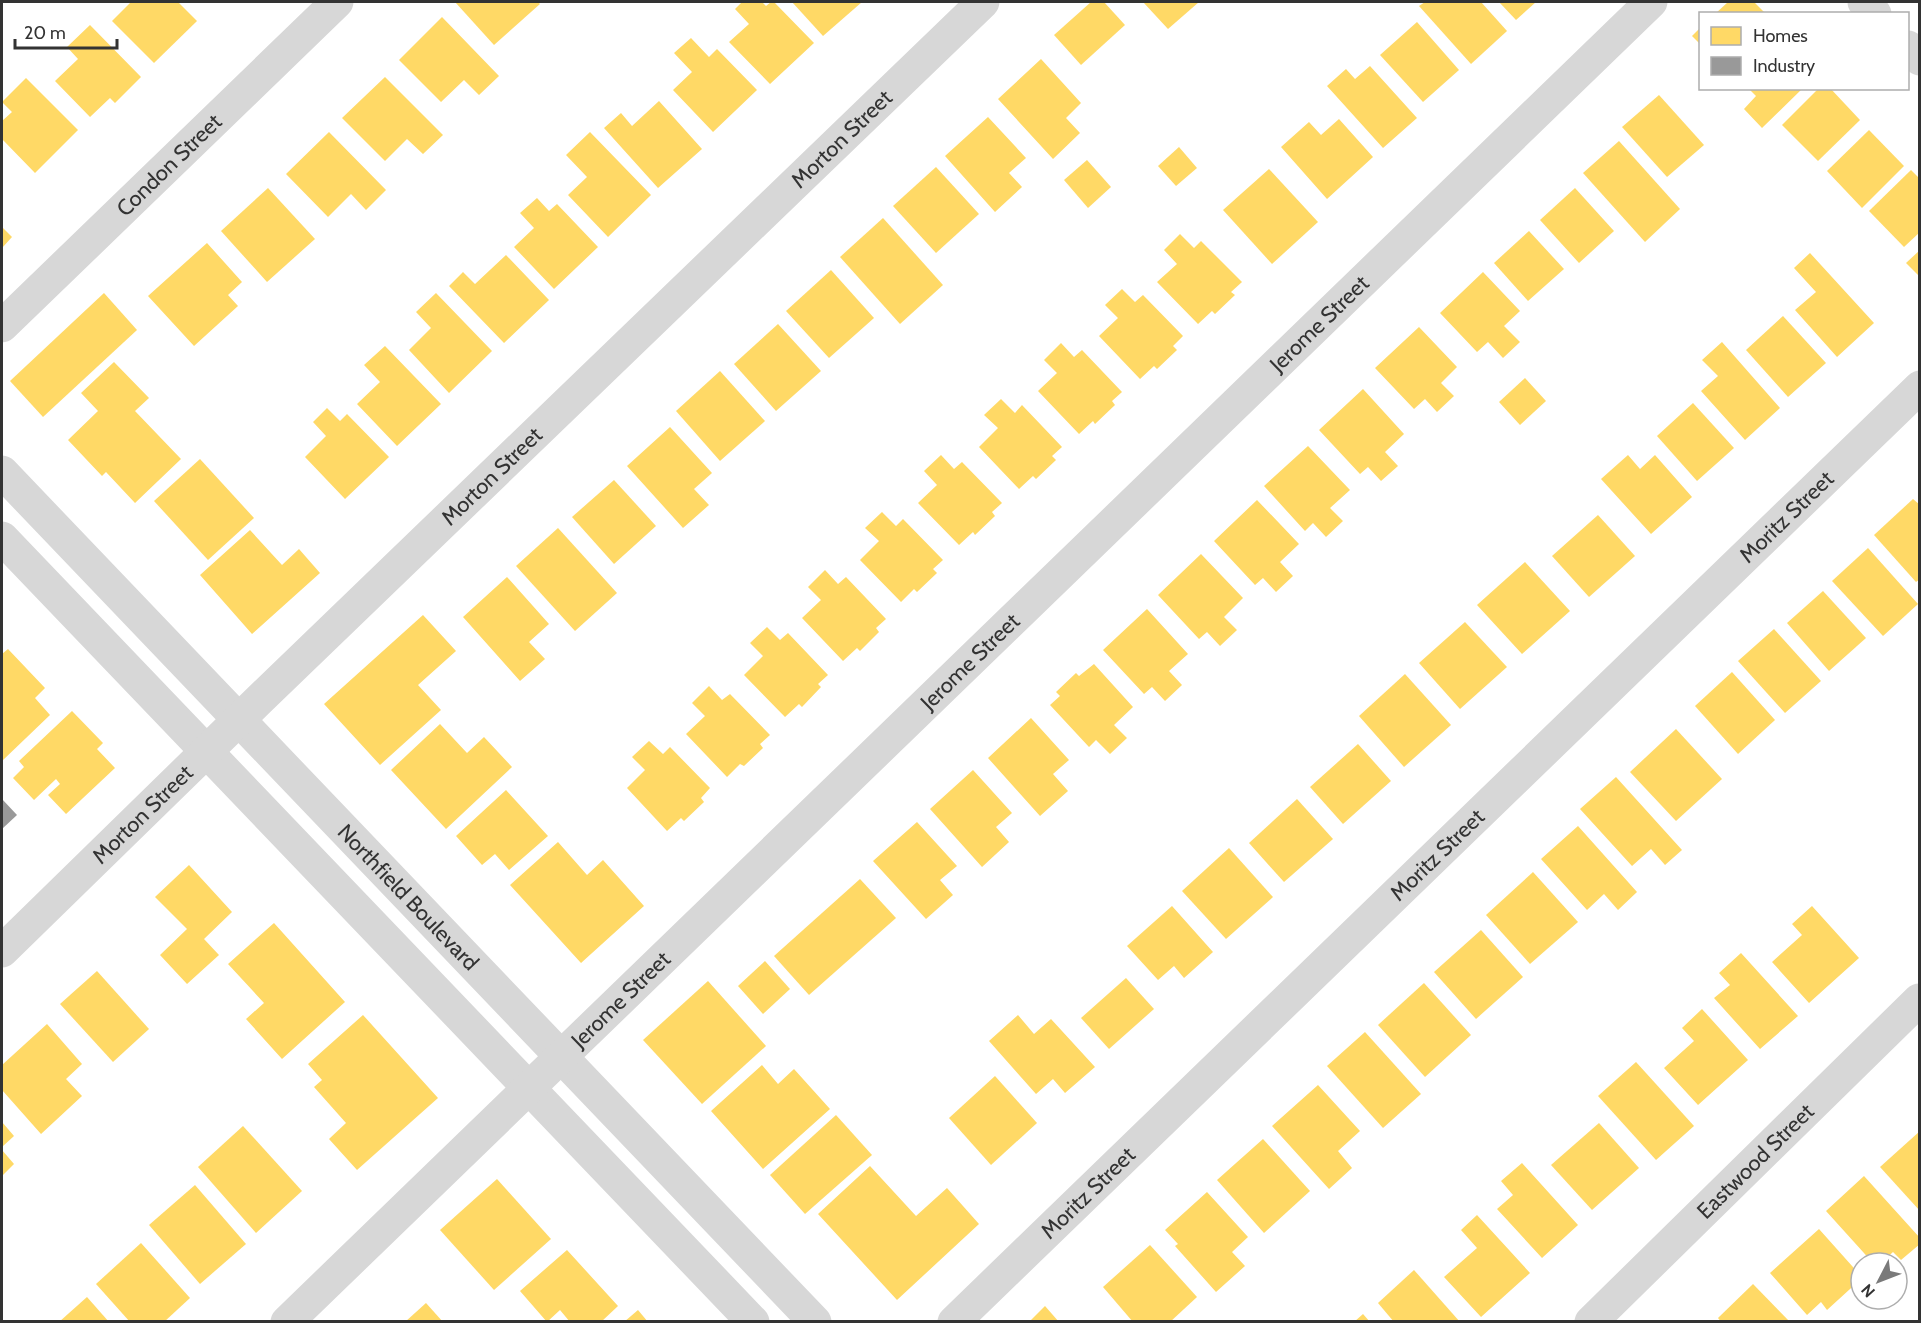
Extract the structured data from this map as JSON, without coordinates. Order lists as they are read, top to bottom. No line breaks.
{"streets":{"street":["Morton Street","Condon Street","Jerome Street","Moritz Street","Northfield Boulevard","Eastwood Street"]},"crossings":[["Morton Street","Northfield Boulevard"],["Jerome Street","Northfield Boulevard"]],"legend":["Homes","Industry"],"scale_bar":"20 m","north":"bottom left"}
